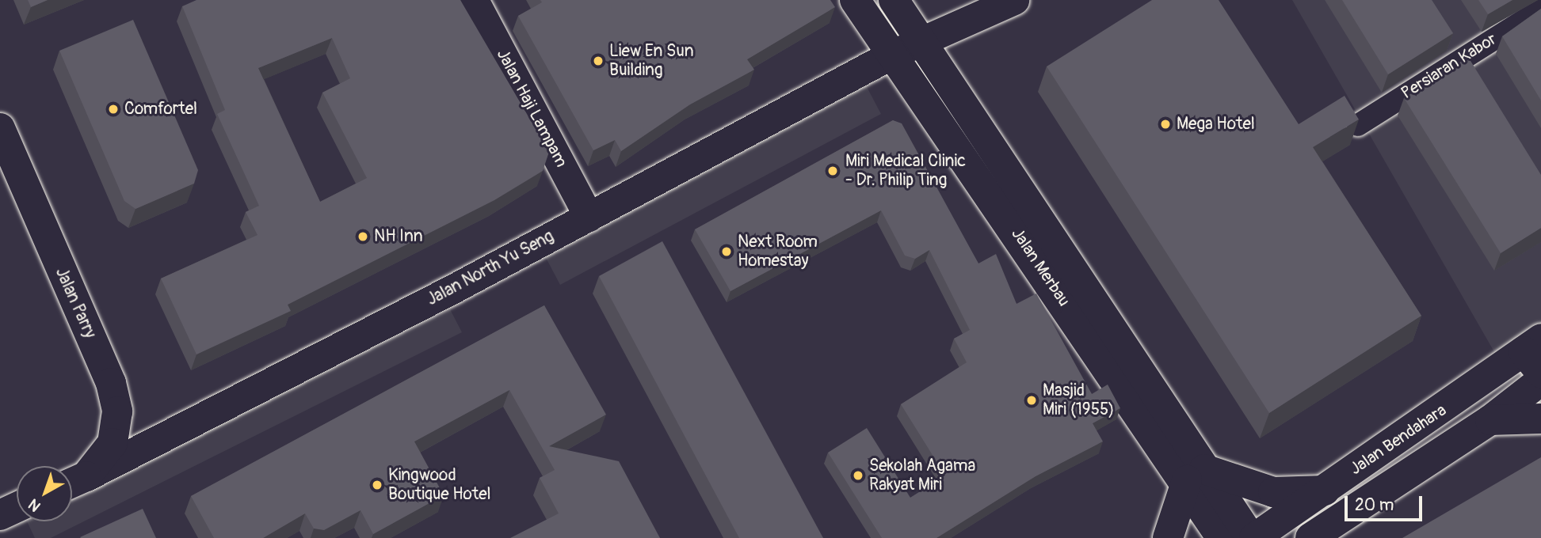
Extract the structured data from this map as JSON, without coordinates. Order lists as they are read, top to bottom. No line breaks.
{"streets":{"street":["Persiaran Kabor","Jalan Haji Lampam","Jalan Merbau","Jalan North Yu Seng","Jalan Parry","Jalan Bendahara"]},"crossings":[["Jalan Haji Lampam","Jalan North Yu Seng"],["Jalan Merbau","Jalan North Yu Seng"],["Jalan Merbau","Jalan Bendahara"],["Jalan North Yu Seng","Jalan Parry"]],"places":["Liew En Sun Building","Comfortel","Mega Hotel","Miri Medical Clinic - Dr. Philip Ting","NH Inn","Next Room Homestay","Masjid Miri (1955)","Sekolah Agama Rakyat Miri","Kingwood Boutique Hotel"],"scale_bar":"20 m","north":"bottom left"}
